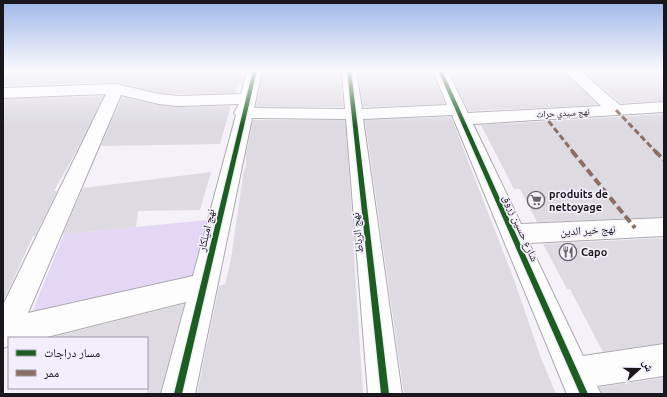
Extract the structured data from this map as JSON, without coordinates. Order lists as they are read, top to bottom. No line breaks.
{"streets":{"street":["نهج سيدي حراث","شارع حسين زروق","نهج اميلكار","نهج خير الدين","نهج الرباط"]},"crossings":[["نهج سيدي حراث","شارع حسين زروق"],["نهج سيدي حراث","نهج اميلكار"],["نهج سيدي حراث","نهج الرباط"],["شارع حسين زروق","نهج خير الدين"]],"places":{"supermarket":["produits de nettoyage"],"restaurant":["Capo"]},"legend":["مسار دراجات","ممر"],"north":"right"}
